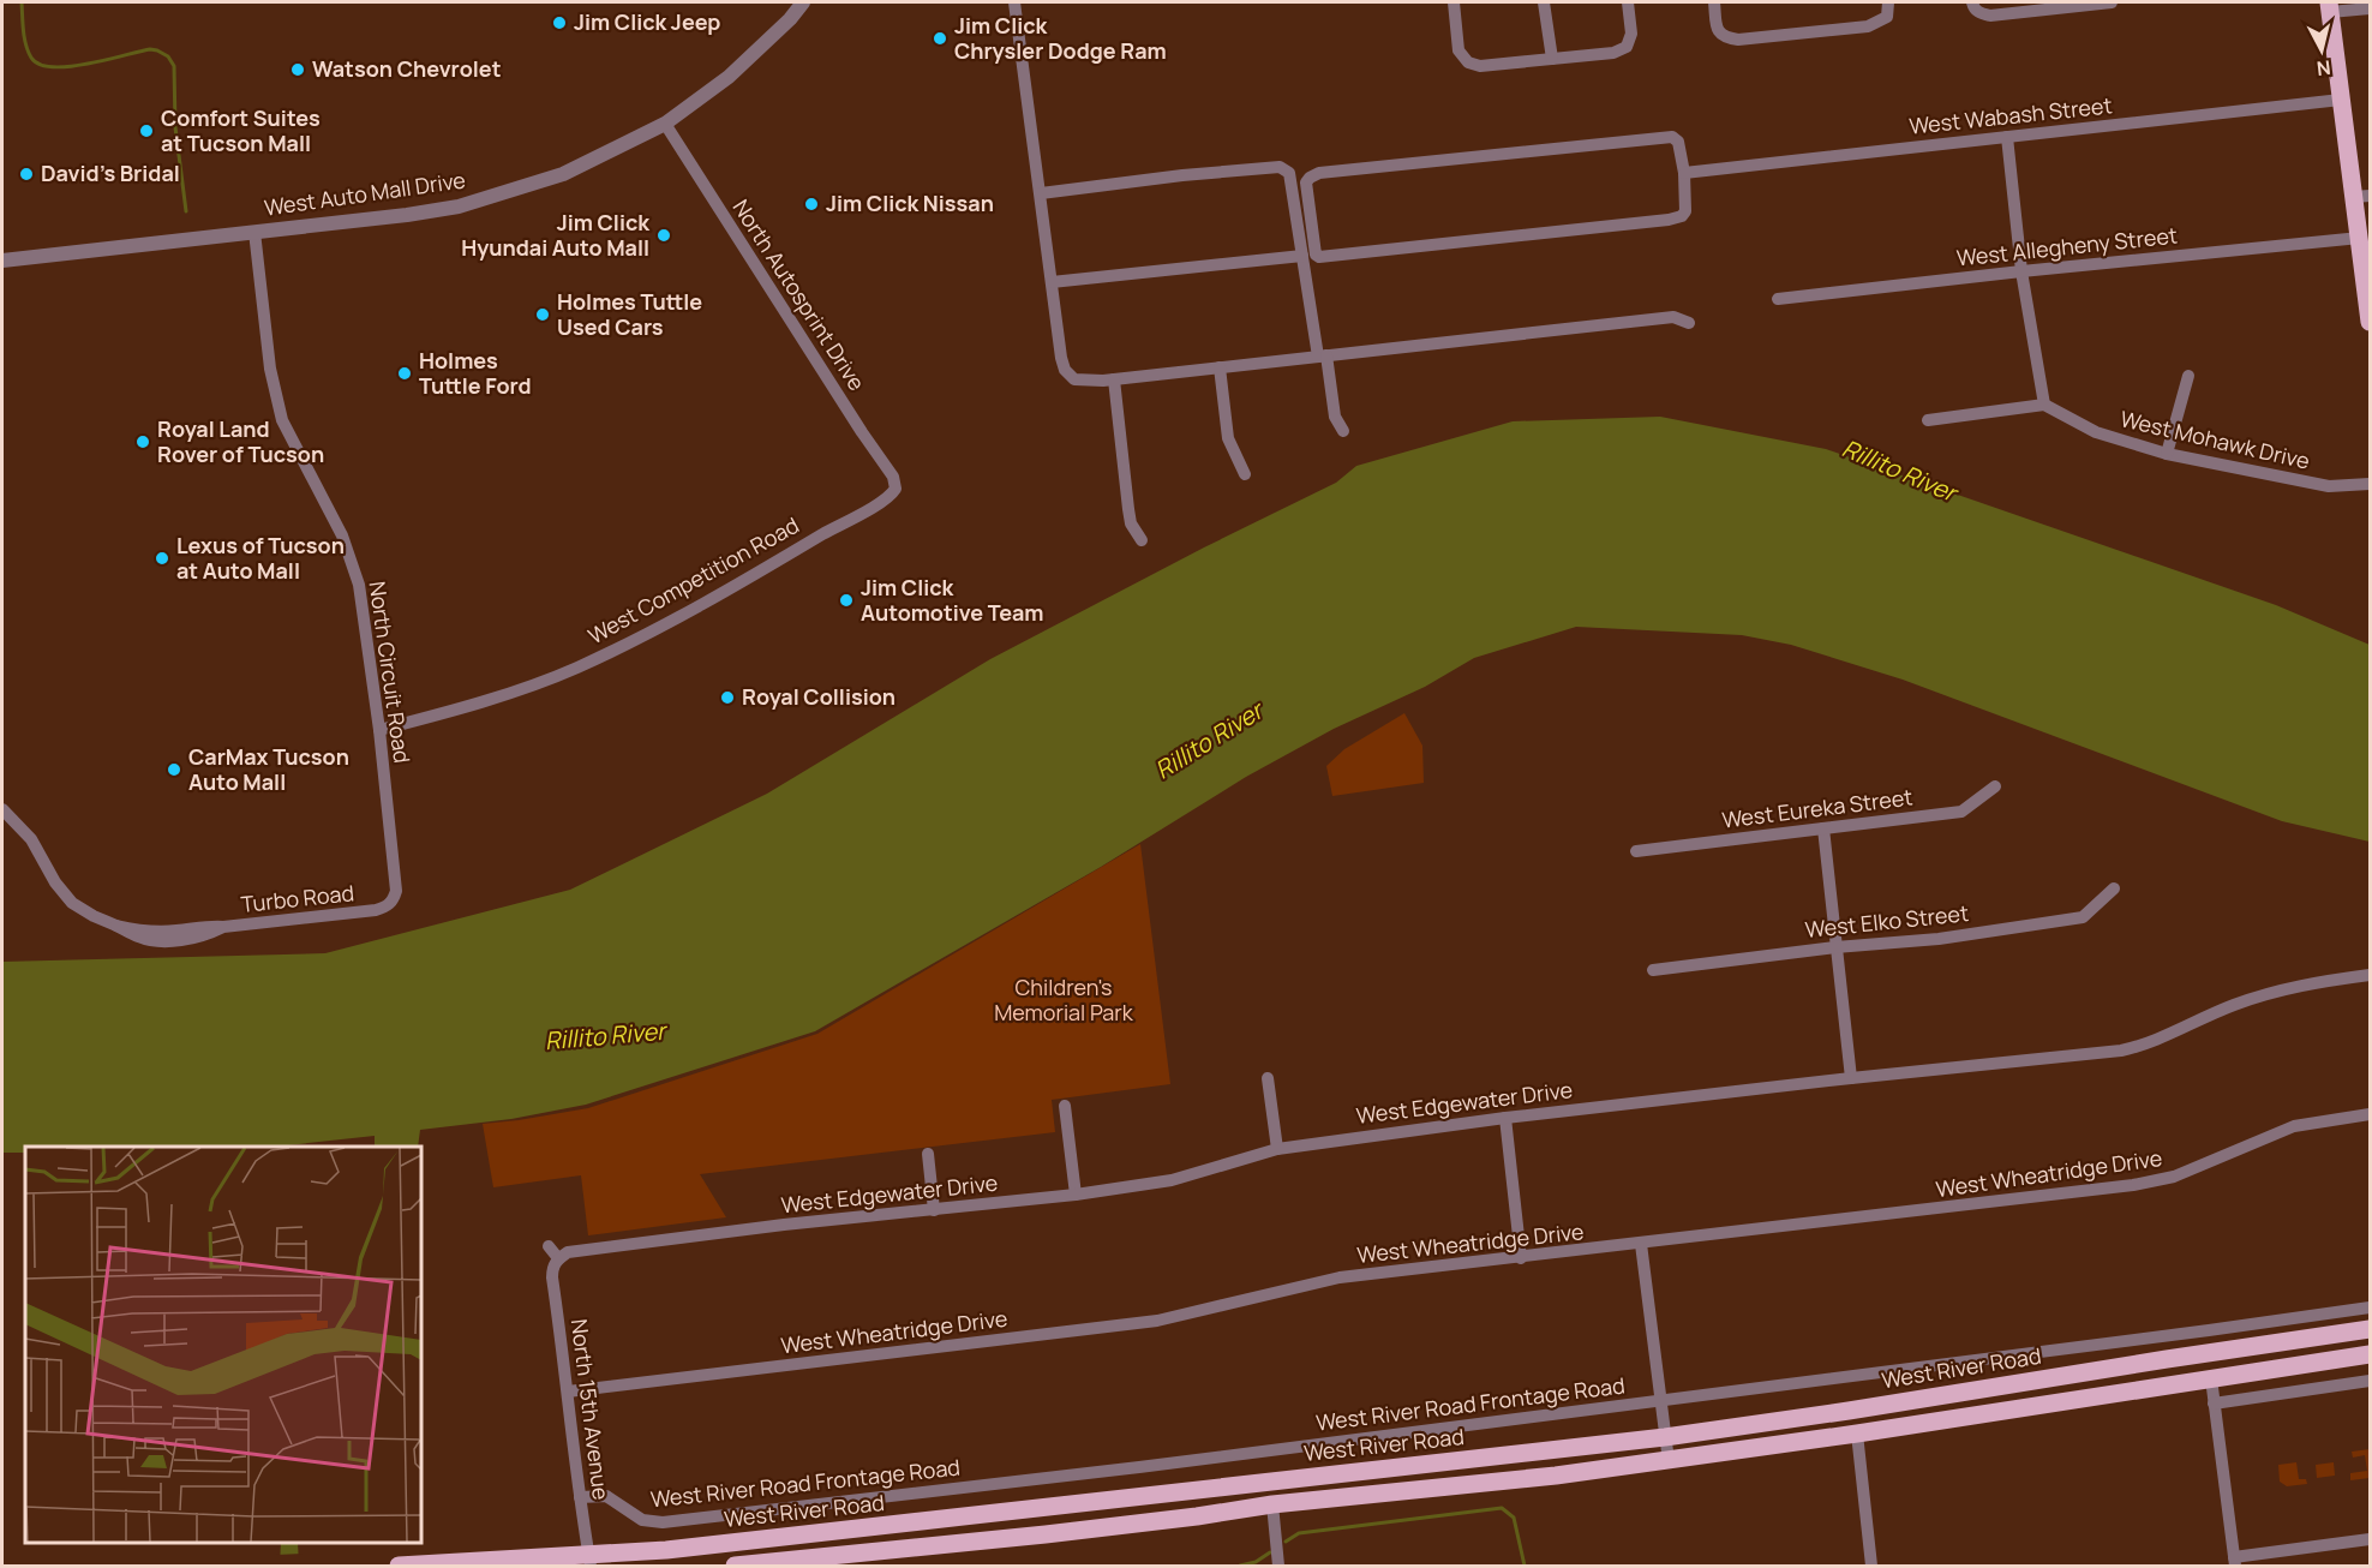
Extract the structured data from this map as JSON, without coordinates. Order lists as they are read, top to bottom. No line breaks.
{"streets":{"main road":["West River Road"],"street":["West Wabash Street","West Auto Mall Drive","West Allegheny Street","North Autosprint Drive","West Mohawk Drive","West Competition Road","North Circuit Road","West Eureka Street","Turbo Road","West Elko Street","West Edgewater Drive","West Wheatridge Drive","West River Road Frontage Road","North 15th Avenue"]},"crossings":[["West Auto Mall Drive","North Autosprint Drive"],["West Auto Mall Drive","North Circuit Road"],["North Autosprint Drive","West Competition Road"],["West Competition Road","North Circuit Road"],["North Circuit Road","Turbo Road"],["West Edgewater Drive","North 15th Avenue"],["West Wheatridge Drive","North 15th Avenue"],["West River Road","North 15th Avenue"],["West River Road Frontage Road","North 15th Avenue"]],"water":["Rillito River"],"parks":["Children's Memorial Park"],"places":["Jim Click Jeep","Jim Click Chrysler Dodge Ram","Watson Chevrolet","Comfort Suites at Tucson Mall","David's Bridal","Jim Click Nissan","Jim Click Hyundai Auto Mall","Holmes Tuttle Used Cars","Holmes Tuttle Ford","Royal Land Rover of Tucson","Lexus of Tucson at Auto Mall","Jim Click Automotive Team","Royal Collision","CarMax Tucson Auto Mall"],"north":"bottom"}
